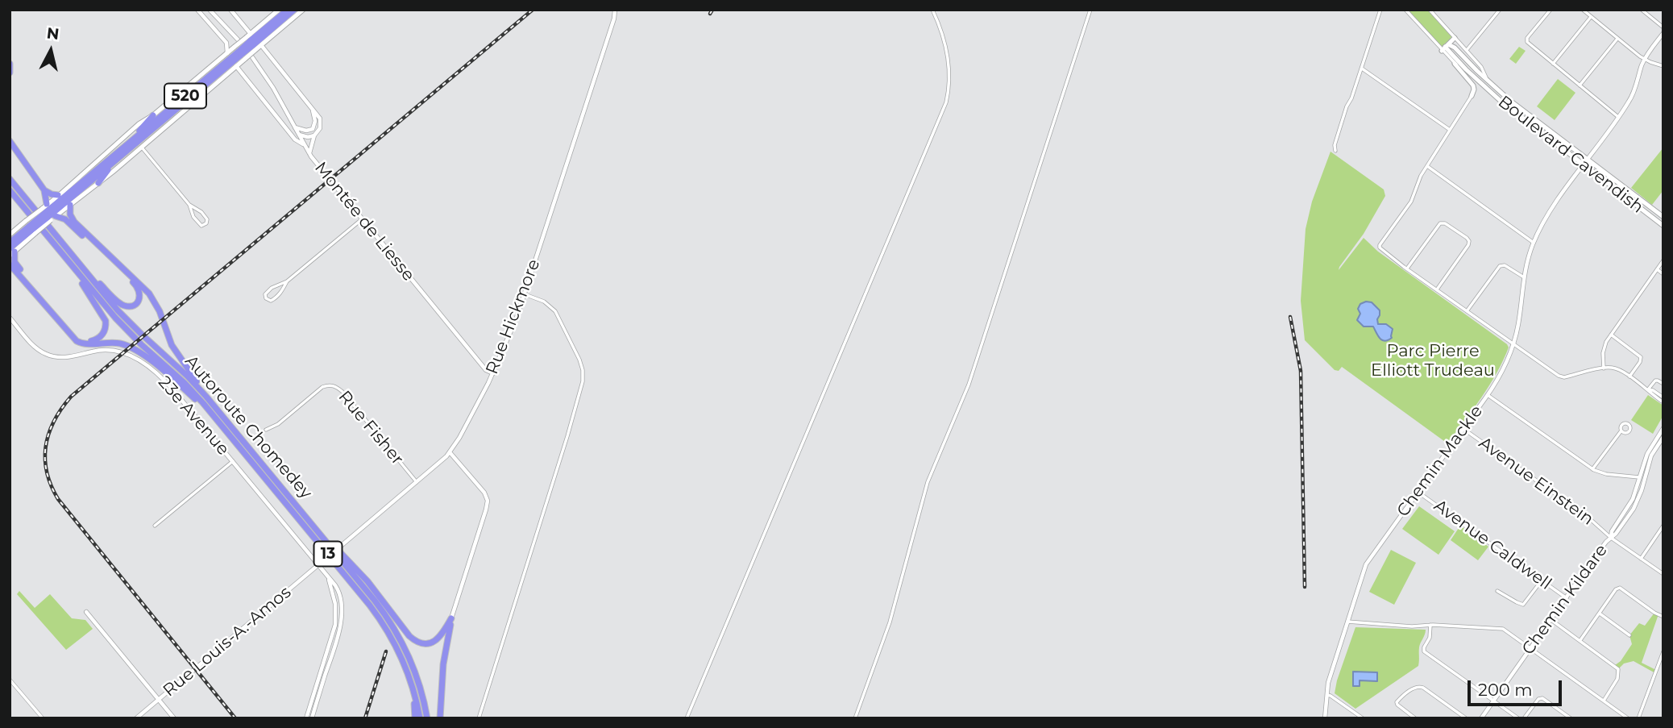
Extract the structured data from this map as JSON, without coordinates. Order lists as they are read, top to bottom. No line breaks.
{"streets":{"highway":["520","Autoroute Chomedey","13"],"main road":["Boulevard Cavendish"],"street":["Montée de Liesse","Rue Hickmore","23e Avenue","Rue Fisher","Chemin Mackle","Avenue Einstein","Avenue Caldwell","Chemin Kildare","Rue Louis-A.-Amos"]},"crossings":[["Boulevard Cavendish","Chemin Mackle"],["Montée de Liesse","Rue Hickmore"],["Rue Hickmore","23e Avenue"],["Rue Hickmore","Rue Fisher"],["Rue Hickmore","Rue Louis-A.-Amos"],["23e Avenue","Rue Louis-A.-Amos"],["Chemin Mackle","Avenue Einstein"],["Chemin Mackle","Avenue Caldwell"],["Avenue Einstein","Chemin Kildare"],["Avenue Caldwell","Chemin Kildare"]],"parks":["Parc Pierre Elliott Trudeau"],"scale_bar":"200 m","north":"top"}
